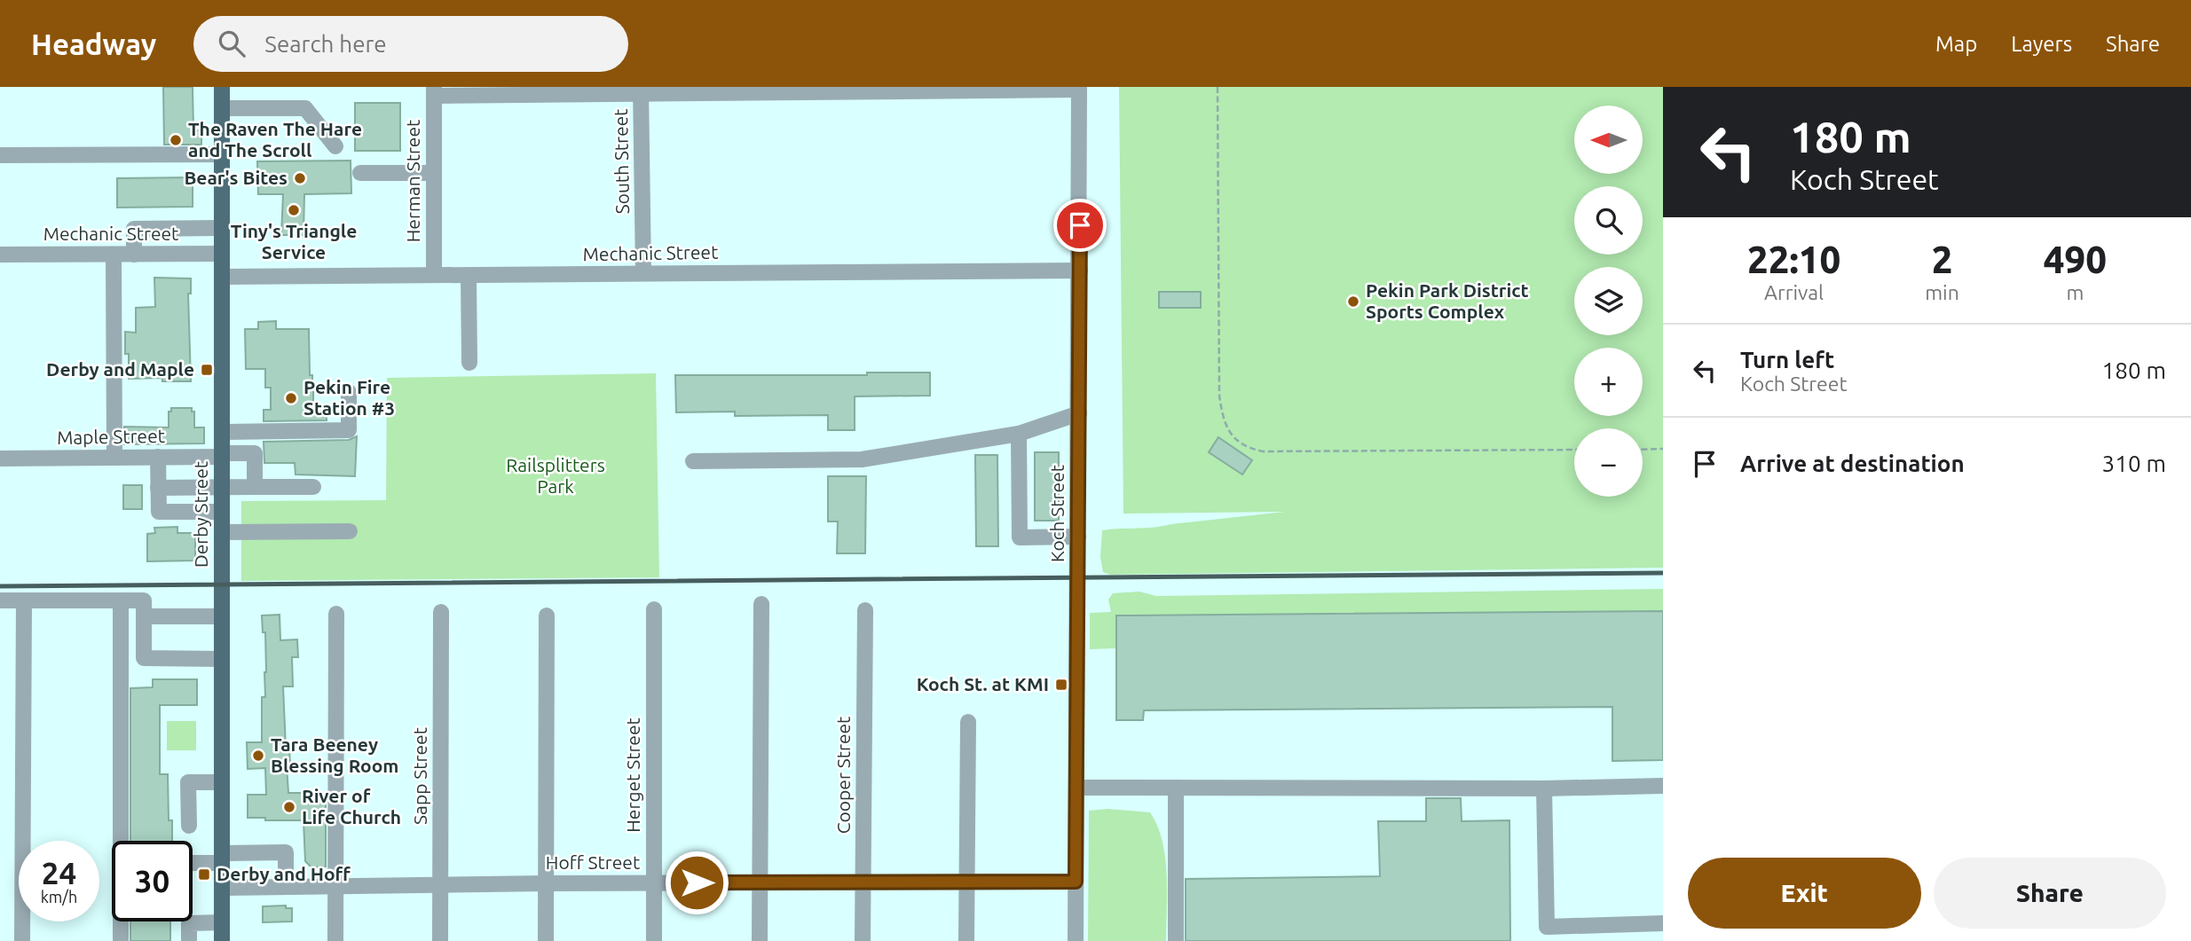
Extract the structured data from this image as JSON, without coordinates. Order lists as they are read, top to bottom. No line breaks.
{"streets":{"main road":["Derby Street"],"street":["South Street","Herman Street","Mechanic Street","Maple Street","Koch Street","Herget Street","Cooper Street","Sapp Street","Hoff Street"]},"crossings":[["South Street","Mechanic Street"],["Herman Street","Mechanic Street"],["Mechanic Street","Koch Street"],["Mechanic Street","Derby Street"],["Maple Street","Derby Street"],["Koch Street","Hoff Street"],["Derby Street","Hoff Street"],["Herget Street","Hoff Street"],["Cooper Street","Hoff Street"],["Sapp Street","Hoff Street"]],"parks":["Railsplitters Park"],"places":{"other":["The Raven The Hare and The Scroll","Bear's Bites","Tiny's Triangle Service","Pekin Park District Sports Complex","Pekin Fire Station #3","Tara Beeney Blessing Room","River of Life Church"],"transit":["Derby and Maple","Koch St. at KMI","Derby and Hoff"]},"north":"left","page":{"header":"Headway","search":"Search here","nav":["Map","Layers","Share"],"turn":["180 m","Koch Street"],"map_buttons":["+","−"],"eta":["22:10","Arrival","2","min","490","m"],"list":[{"name":"Turn left","note":"Koch Street","value":"180 m"},{"name":"Arrive at destination","value":"310 m"}],"speed":"24 km/h","limit":"30","buttons":["Exit","Share"]}}
